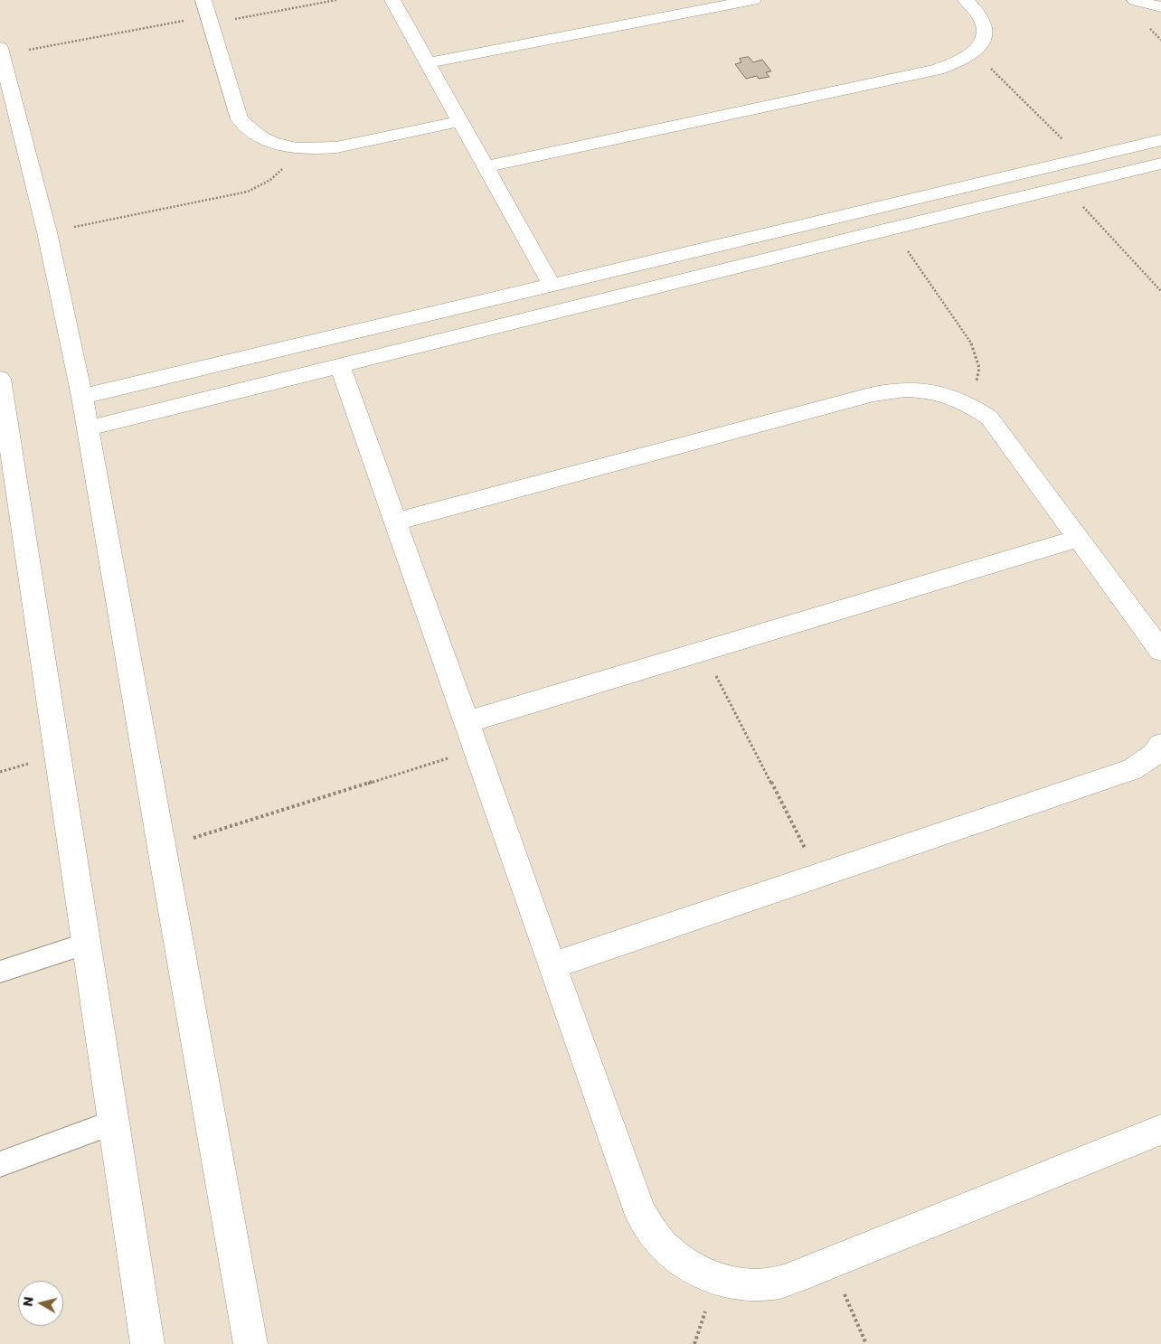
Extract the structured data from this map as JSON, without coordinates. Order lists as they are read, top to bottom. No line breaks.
{"north":"left"}
